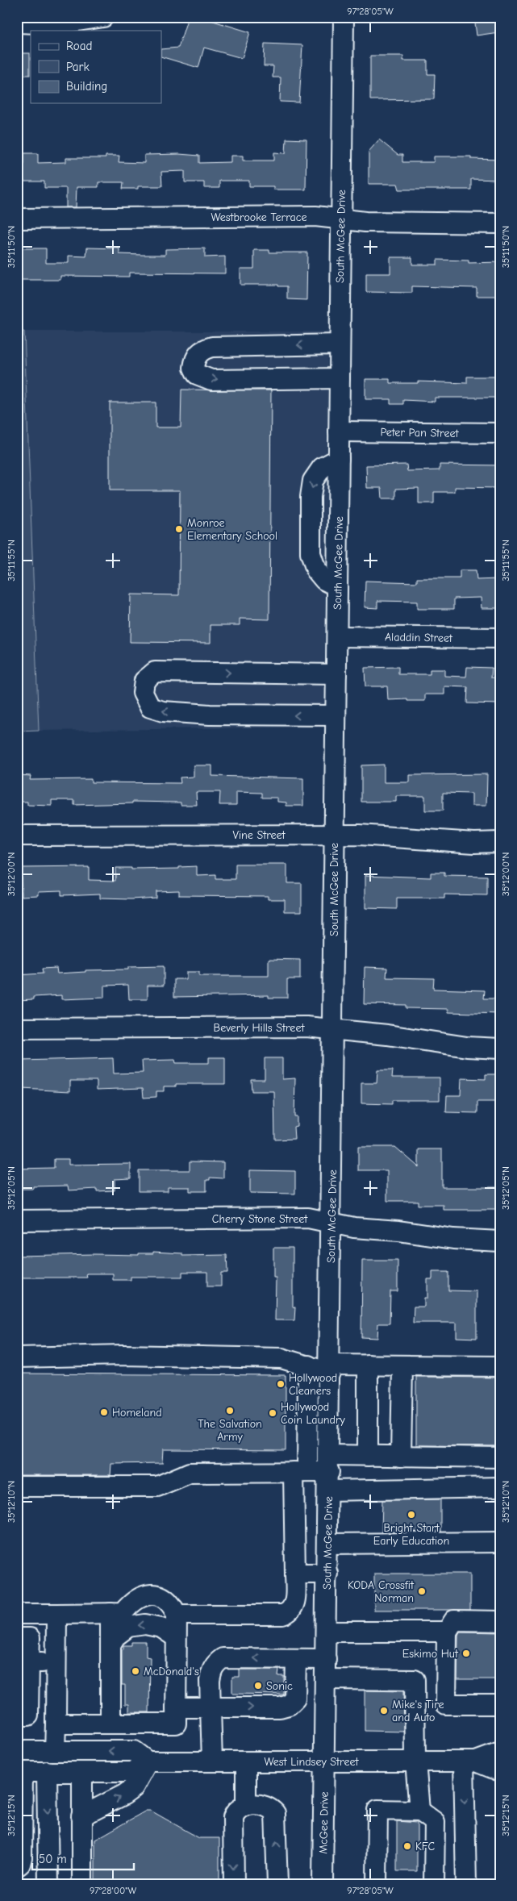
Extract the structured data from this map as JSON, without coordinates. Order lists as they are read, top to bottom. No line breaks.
{"streets":{"street":["Westbrooke Terrace","South McGee Drive","Peter Pan Street","Aladdin Street","Vine Street","Beverly Hills Street","Cherry Stone Street","West Lindsey Street","McGee Drive"]},"crossings":[["Westbrooke Terrace","South McGee Drive"],["South McGee Drive","Peter Pan Street"],["South McGee Drive","Aladdin Street"],["South McGee Drive","Vine Street"],["South McGee Drive","Beverly Hills Street"],["South McGee Drive","Cherry Stone Street"],["South McGee Drive","West Lindsey Street"],["South McGee Drive","McGee Drive"],["West Lindsey Street","McGee Drive"]],"places":["Monroe Elementary School","Hollywood Cleaners","The Salvation Army","Homeland","Hollywood Coin Laundry","Bright Start Early Education","KODA Crossfit Norman","Eskimo Hut","McDonald's","Sonic","Mike's Tire and Auto","KFC"],"legend":["Road","Park","Building"],"scale_bar":"50 m","coordinates":["97°28'05\"W","35°11'50\"N","35°11'55\"N","35°12'00\"N","35°12'05\"N","35°12'10\"N","35°12'15\"N","97°28'00\"W"]}
